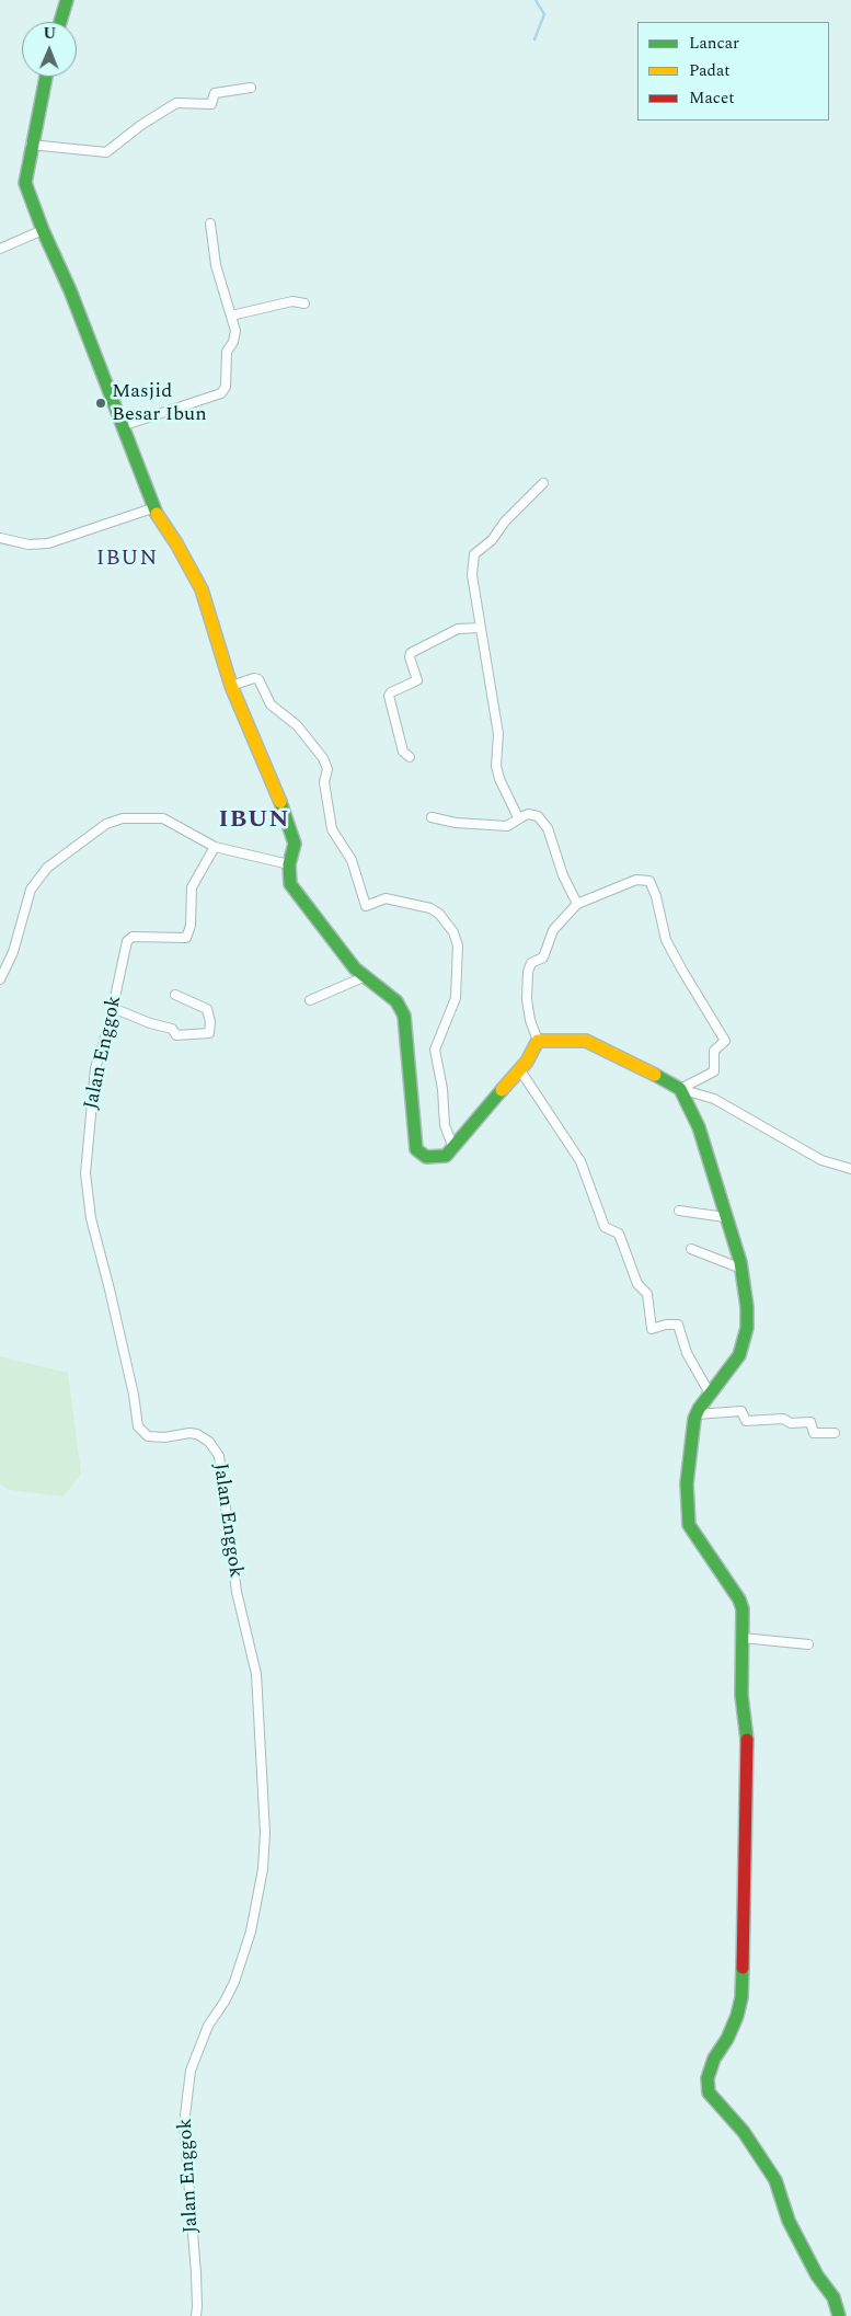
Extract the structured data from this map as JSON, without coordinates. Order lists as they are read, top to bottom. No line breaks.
{"streets":{"street":["Jalan Enggok"]},"districts":["IBUN","IBUN"],"places":["Masjid Besar Ibun"],"legend":["Lancar","Padat","Macet"],"north":"top"}
